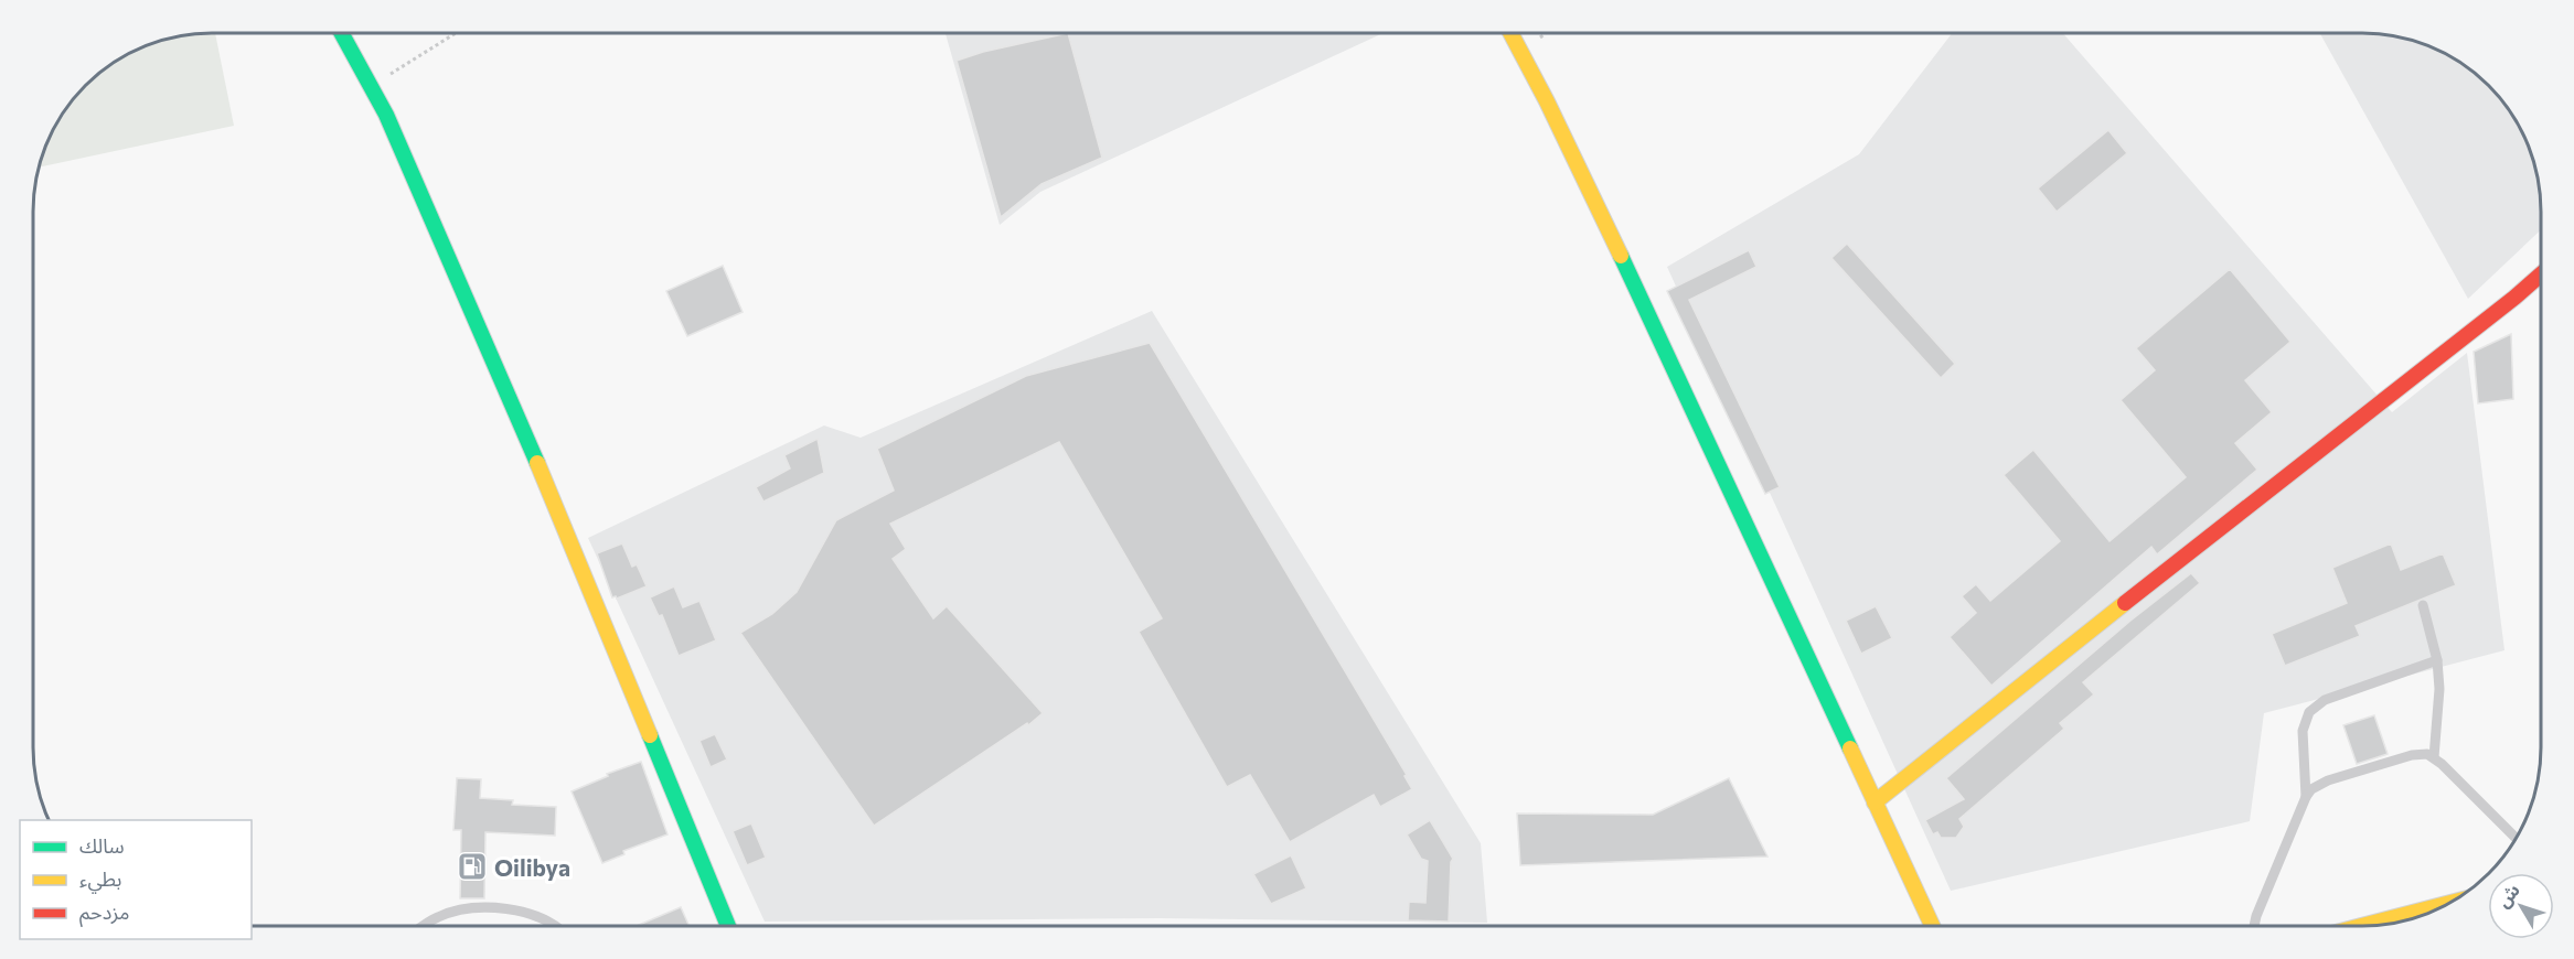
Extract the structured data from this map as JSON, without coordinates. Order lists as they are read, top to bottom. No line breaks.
{"places":{"fuel station":["Oilibya"]},"legend":["سالك","بطيء","مزدحم"],"north":"top left"}
